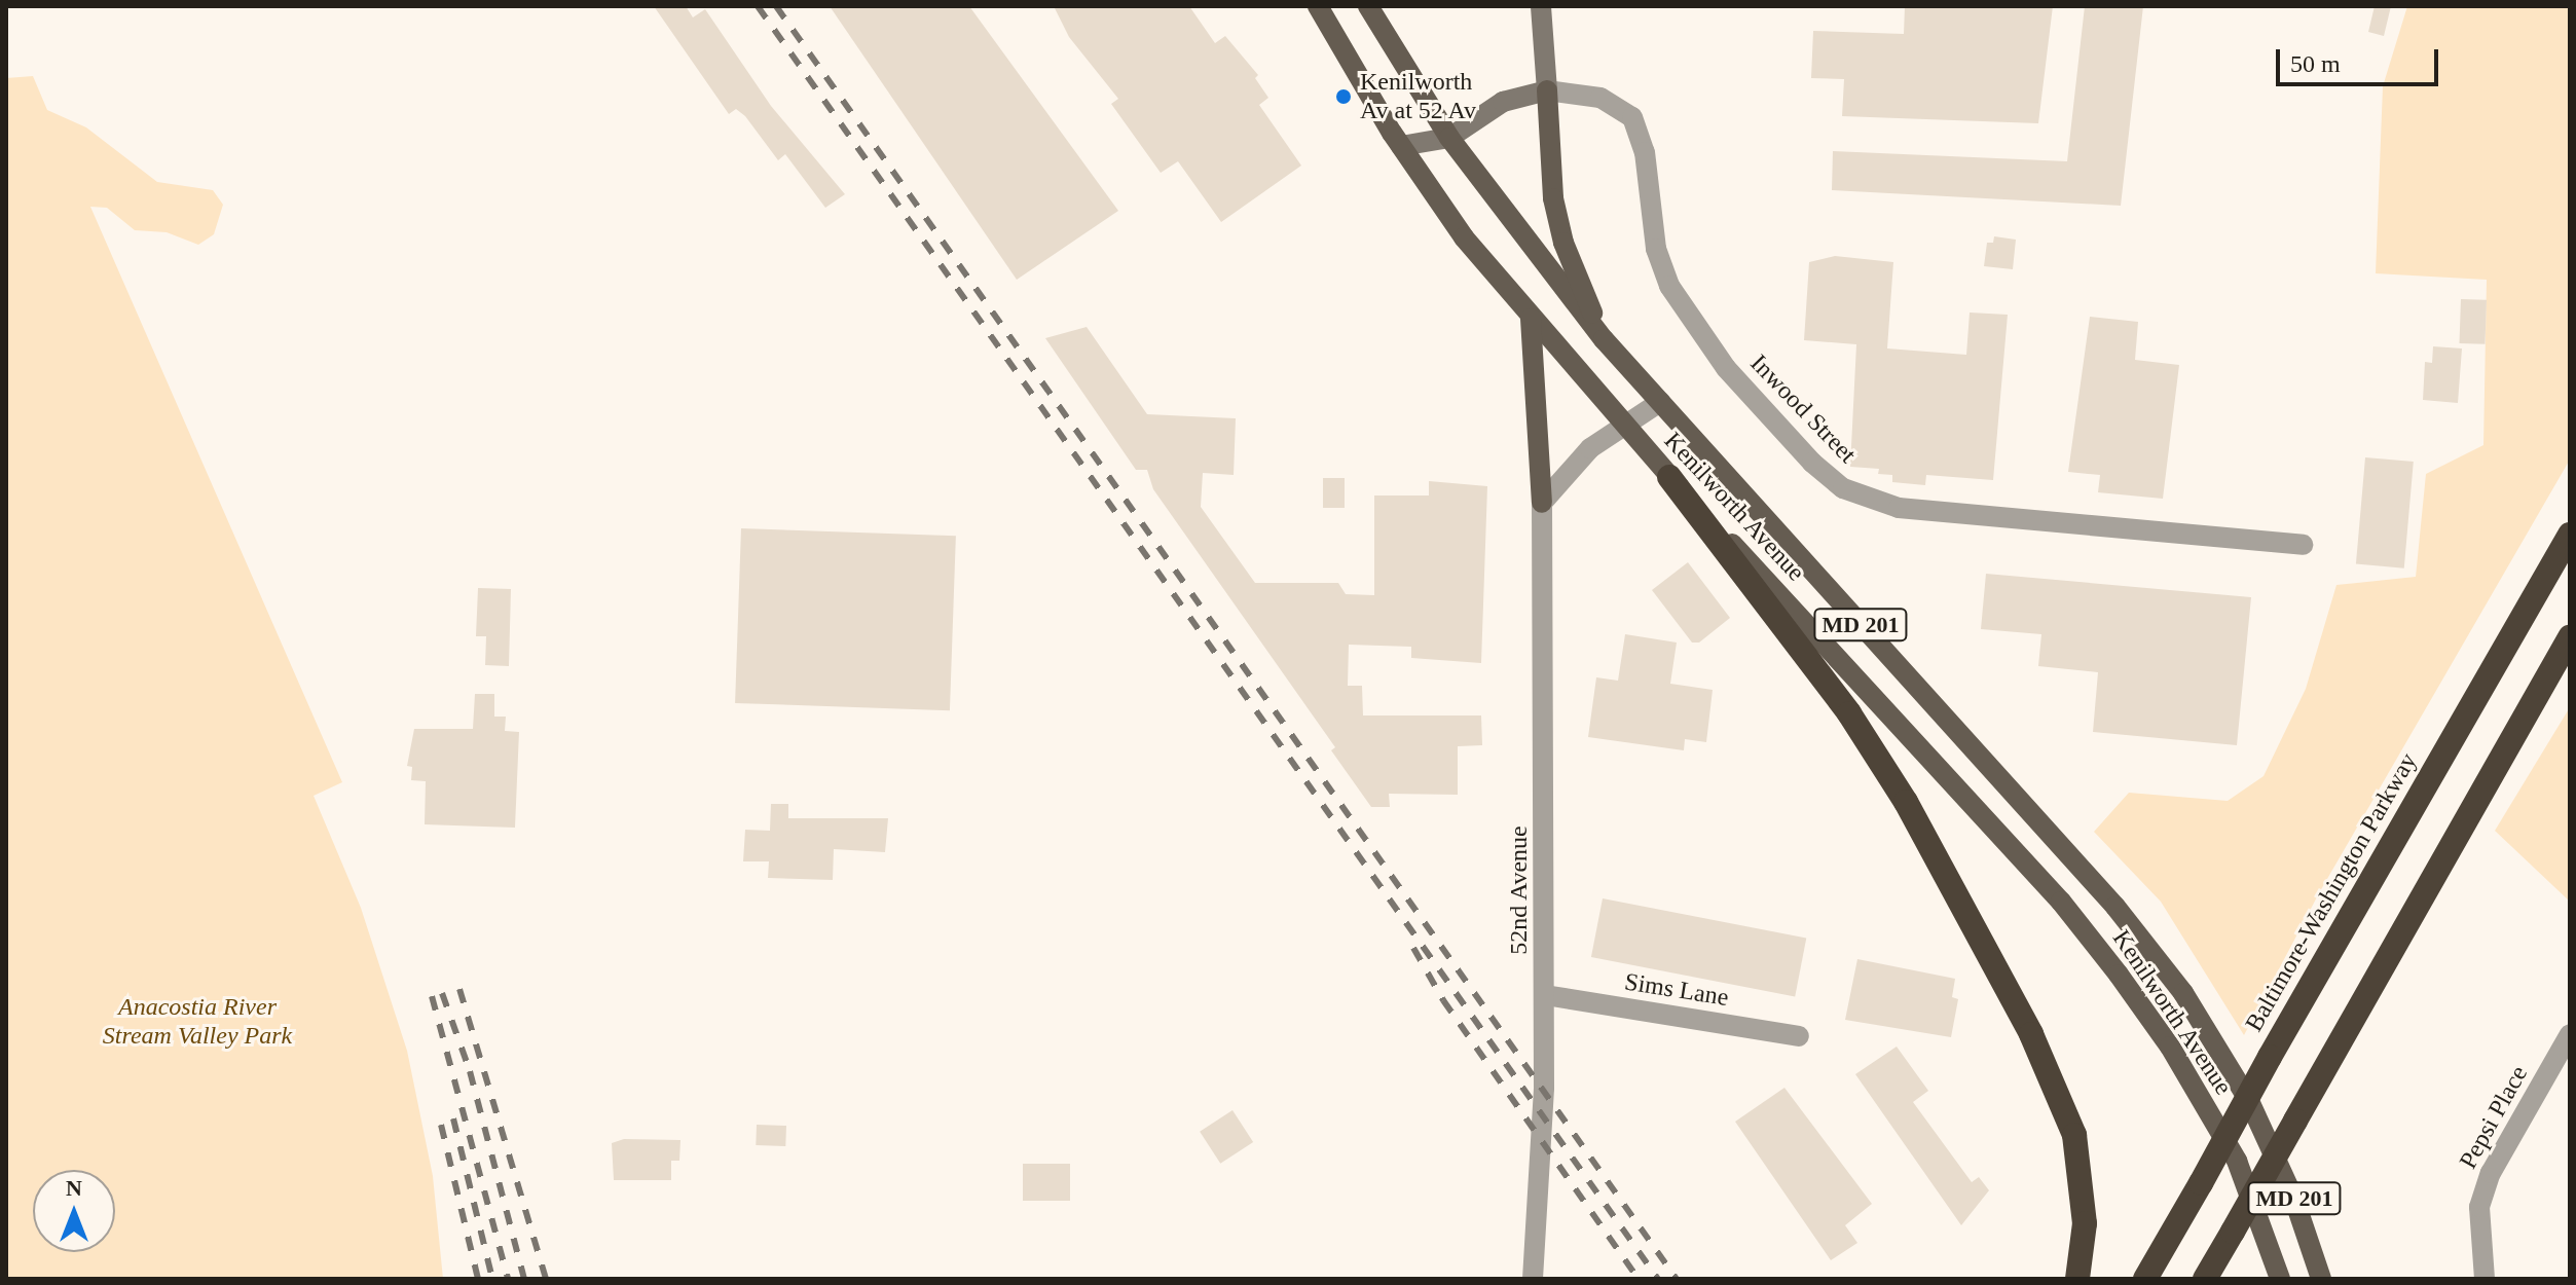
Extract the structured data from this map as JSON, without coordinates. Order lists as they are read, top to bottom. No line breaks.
{"streets":{"highway":["Baltimore-Washington Parkway"],"main road":["Kenilworth Avenue","MD 201"],"street":["Inwood Street","52nd Avenue","Sims Lane","Pepsi Place"]},"crossings":[["52nd Avenue","Sims Lane"]],"parks":["Anacostia River Stream Valley Park"],"places":["Kenilworth Av at 52 Av"],"scale_bar":"50 m","north":"top"}
